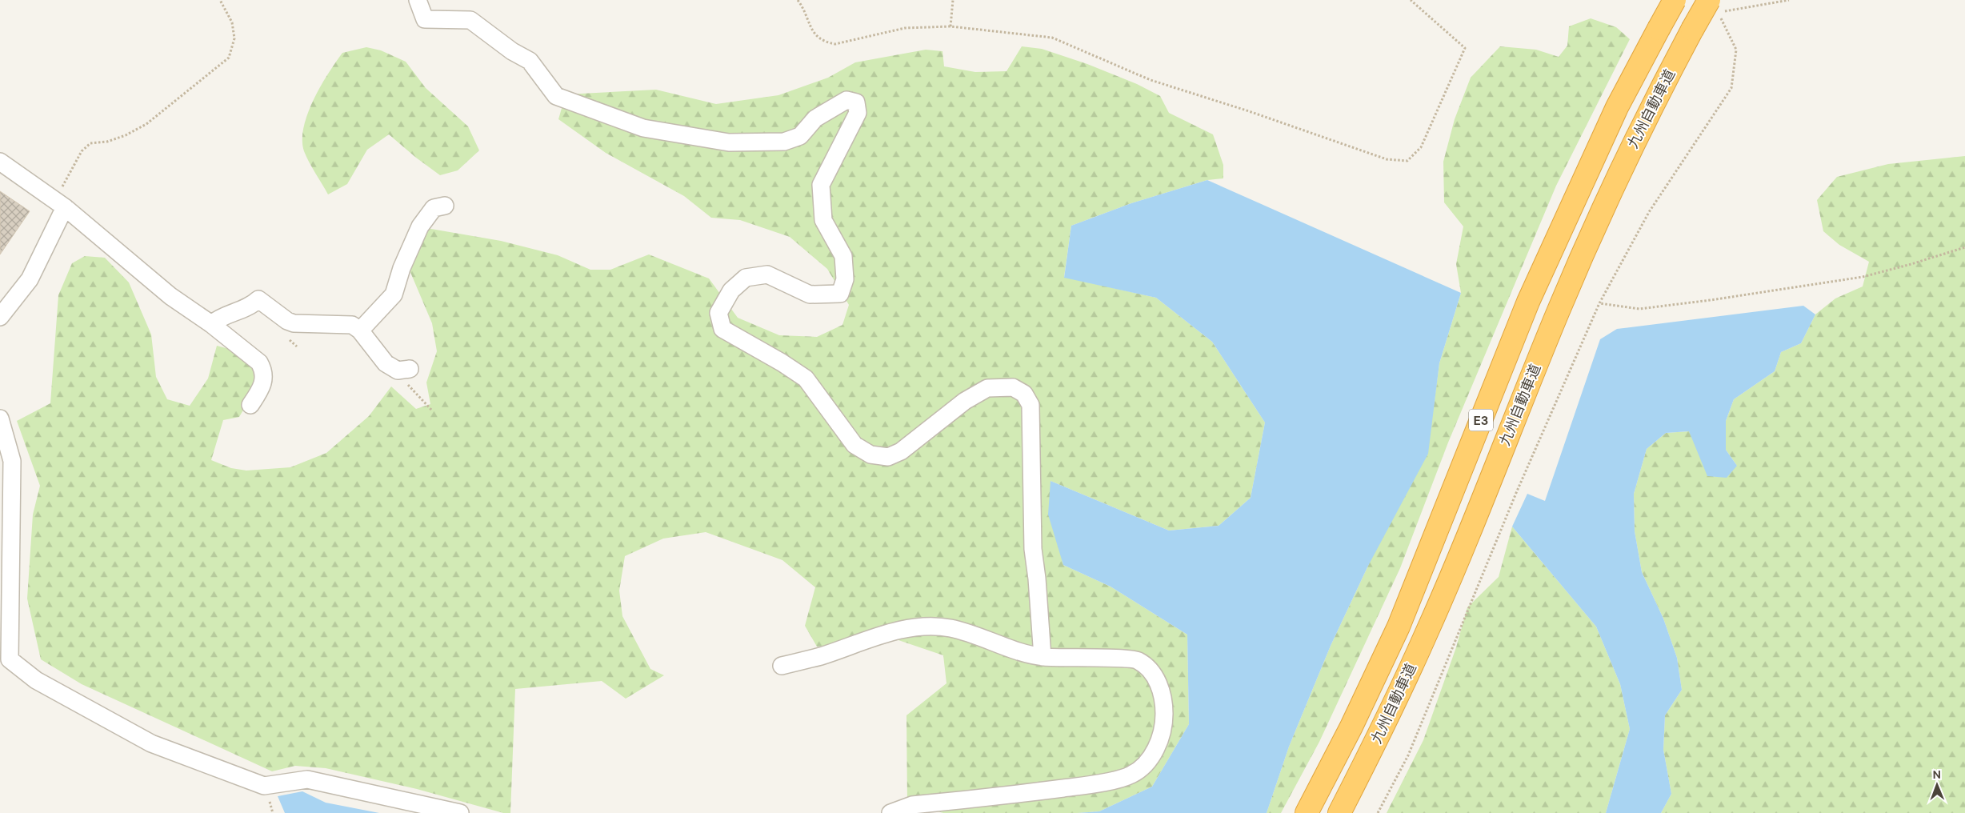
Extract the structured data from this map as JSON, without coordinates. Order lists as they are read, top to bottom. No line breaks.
{"streets":{"highway":["九州自動車道","E3"]},"north":"top"}
